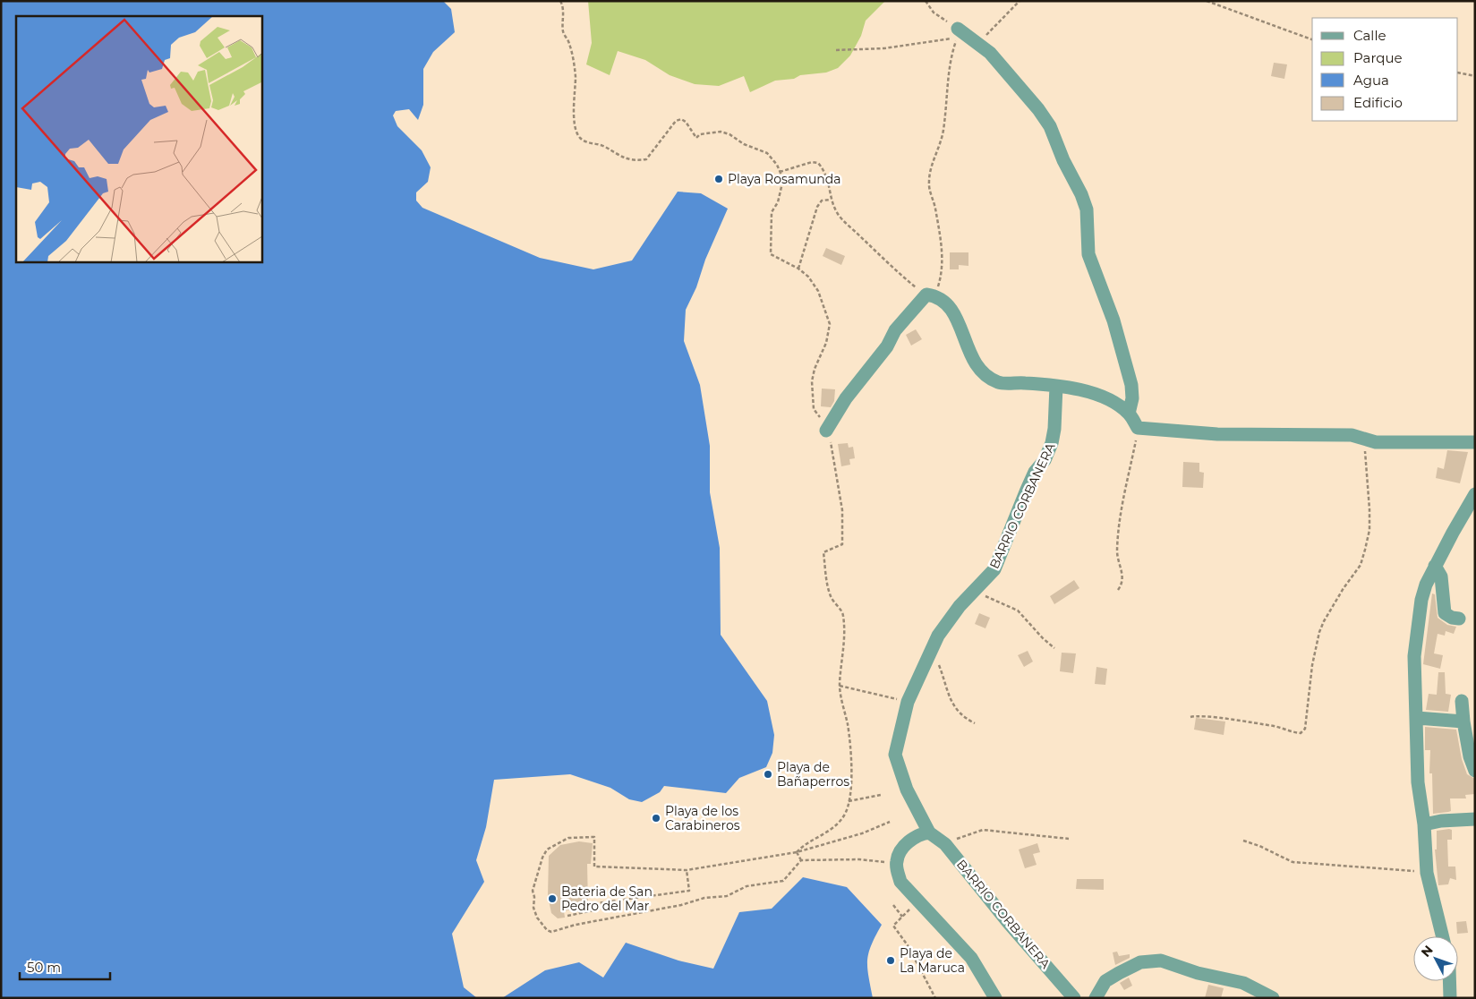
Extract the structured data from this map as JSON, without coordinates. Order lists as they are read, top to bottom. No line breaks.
{"streets":{"street":["BARRIO CORBANERA"]},"places":["Playa Rosamunda","Playa de Bañaperros","Playa de los Carabineros","Bateria de San Pedro del Mar","Playa de La Maruca"],"legend":["Calle","Parque","Agua","Edificio"],"scale_bar":"50 m","north":"top left"}
